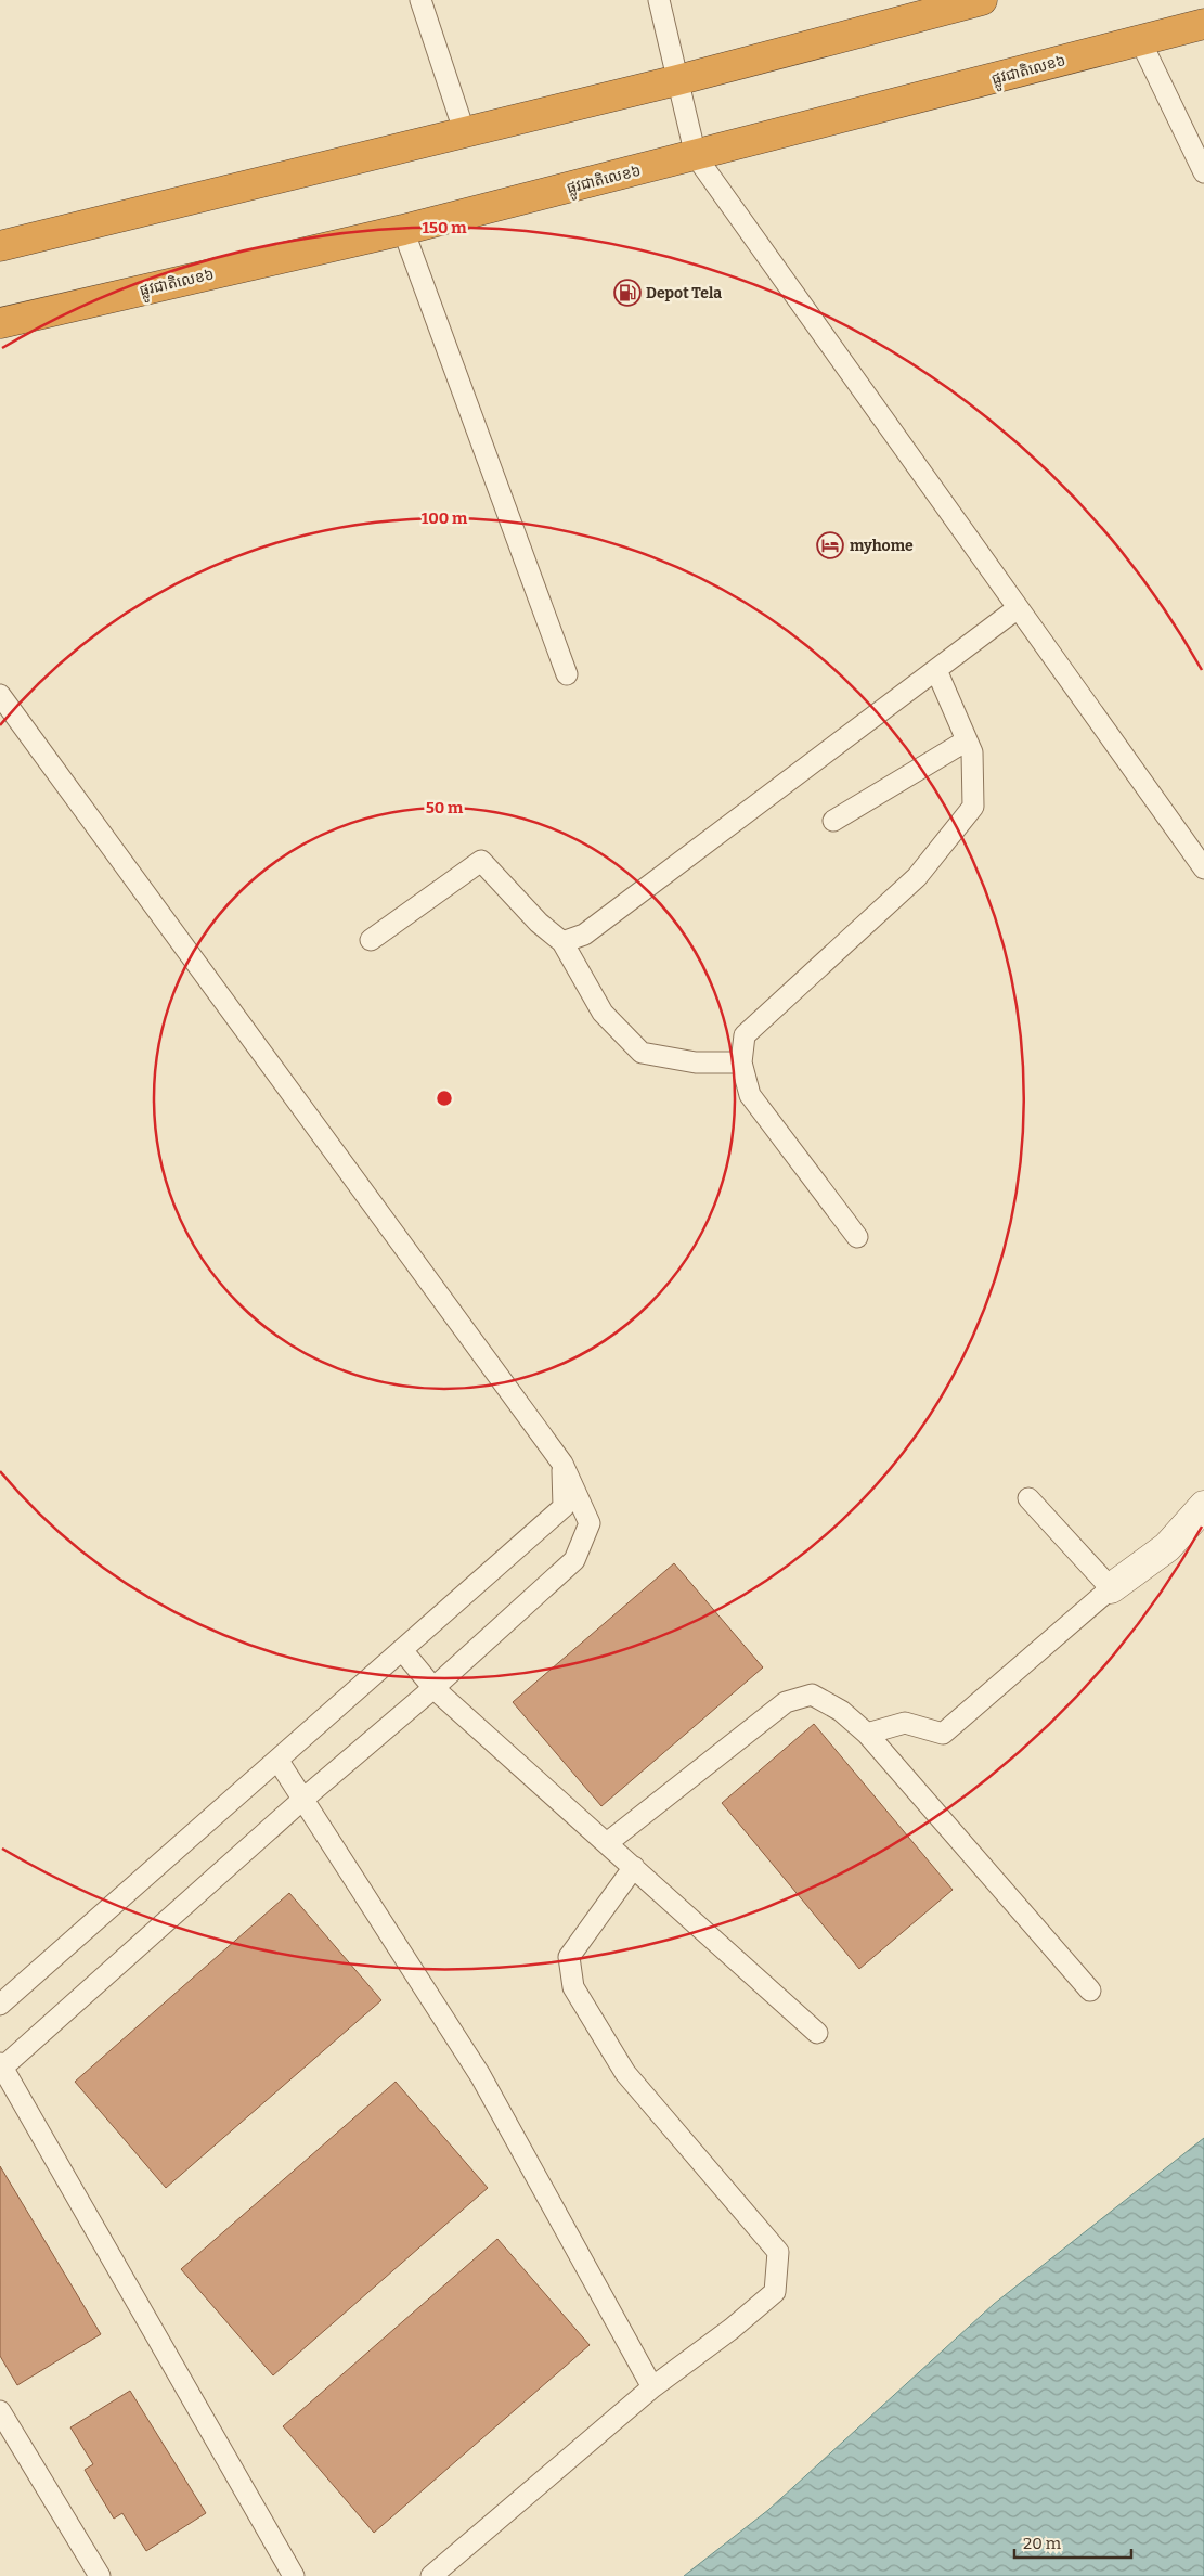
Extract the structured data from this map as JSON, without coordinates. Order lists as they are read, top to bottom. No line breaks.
{"streets":{"highway":["ផ្លូវជាតិលេខ៦"]},"places":{"fuel station":["Depot Tela"],"hotel":["myhome"]},"scale_bar":"20 m","rings":["150 m","100 m","50 m"]}
